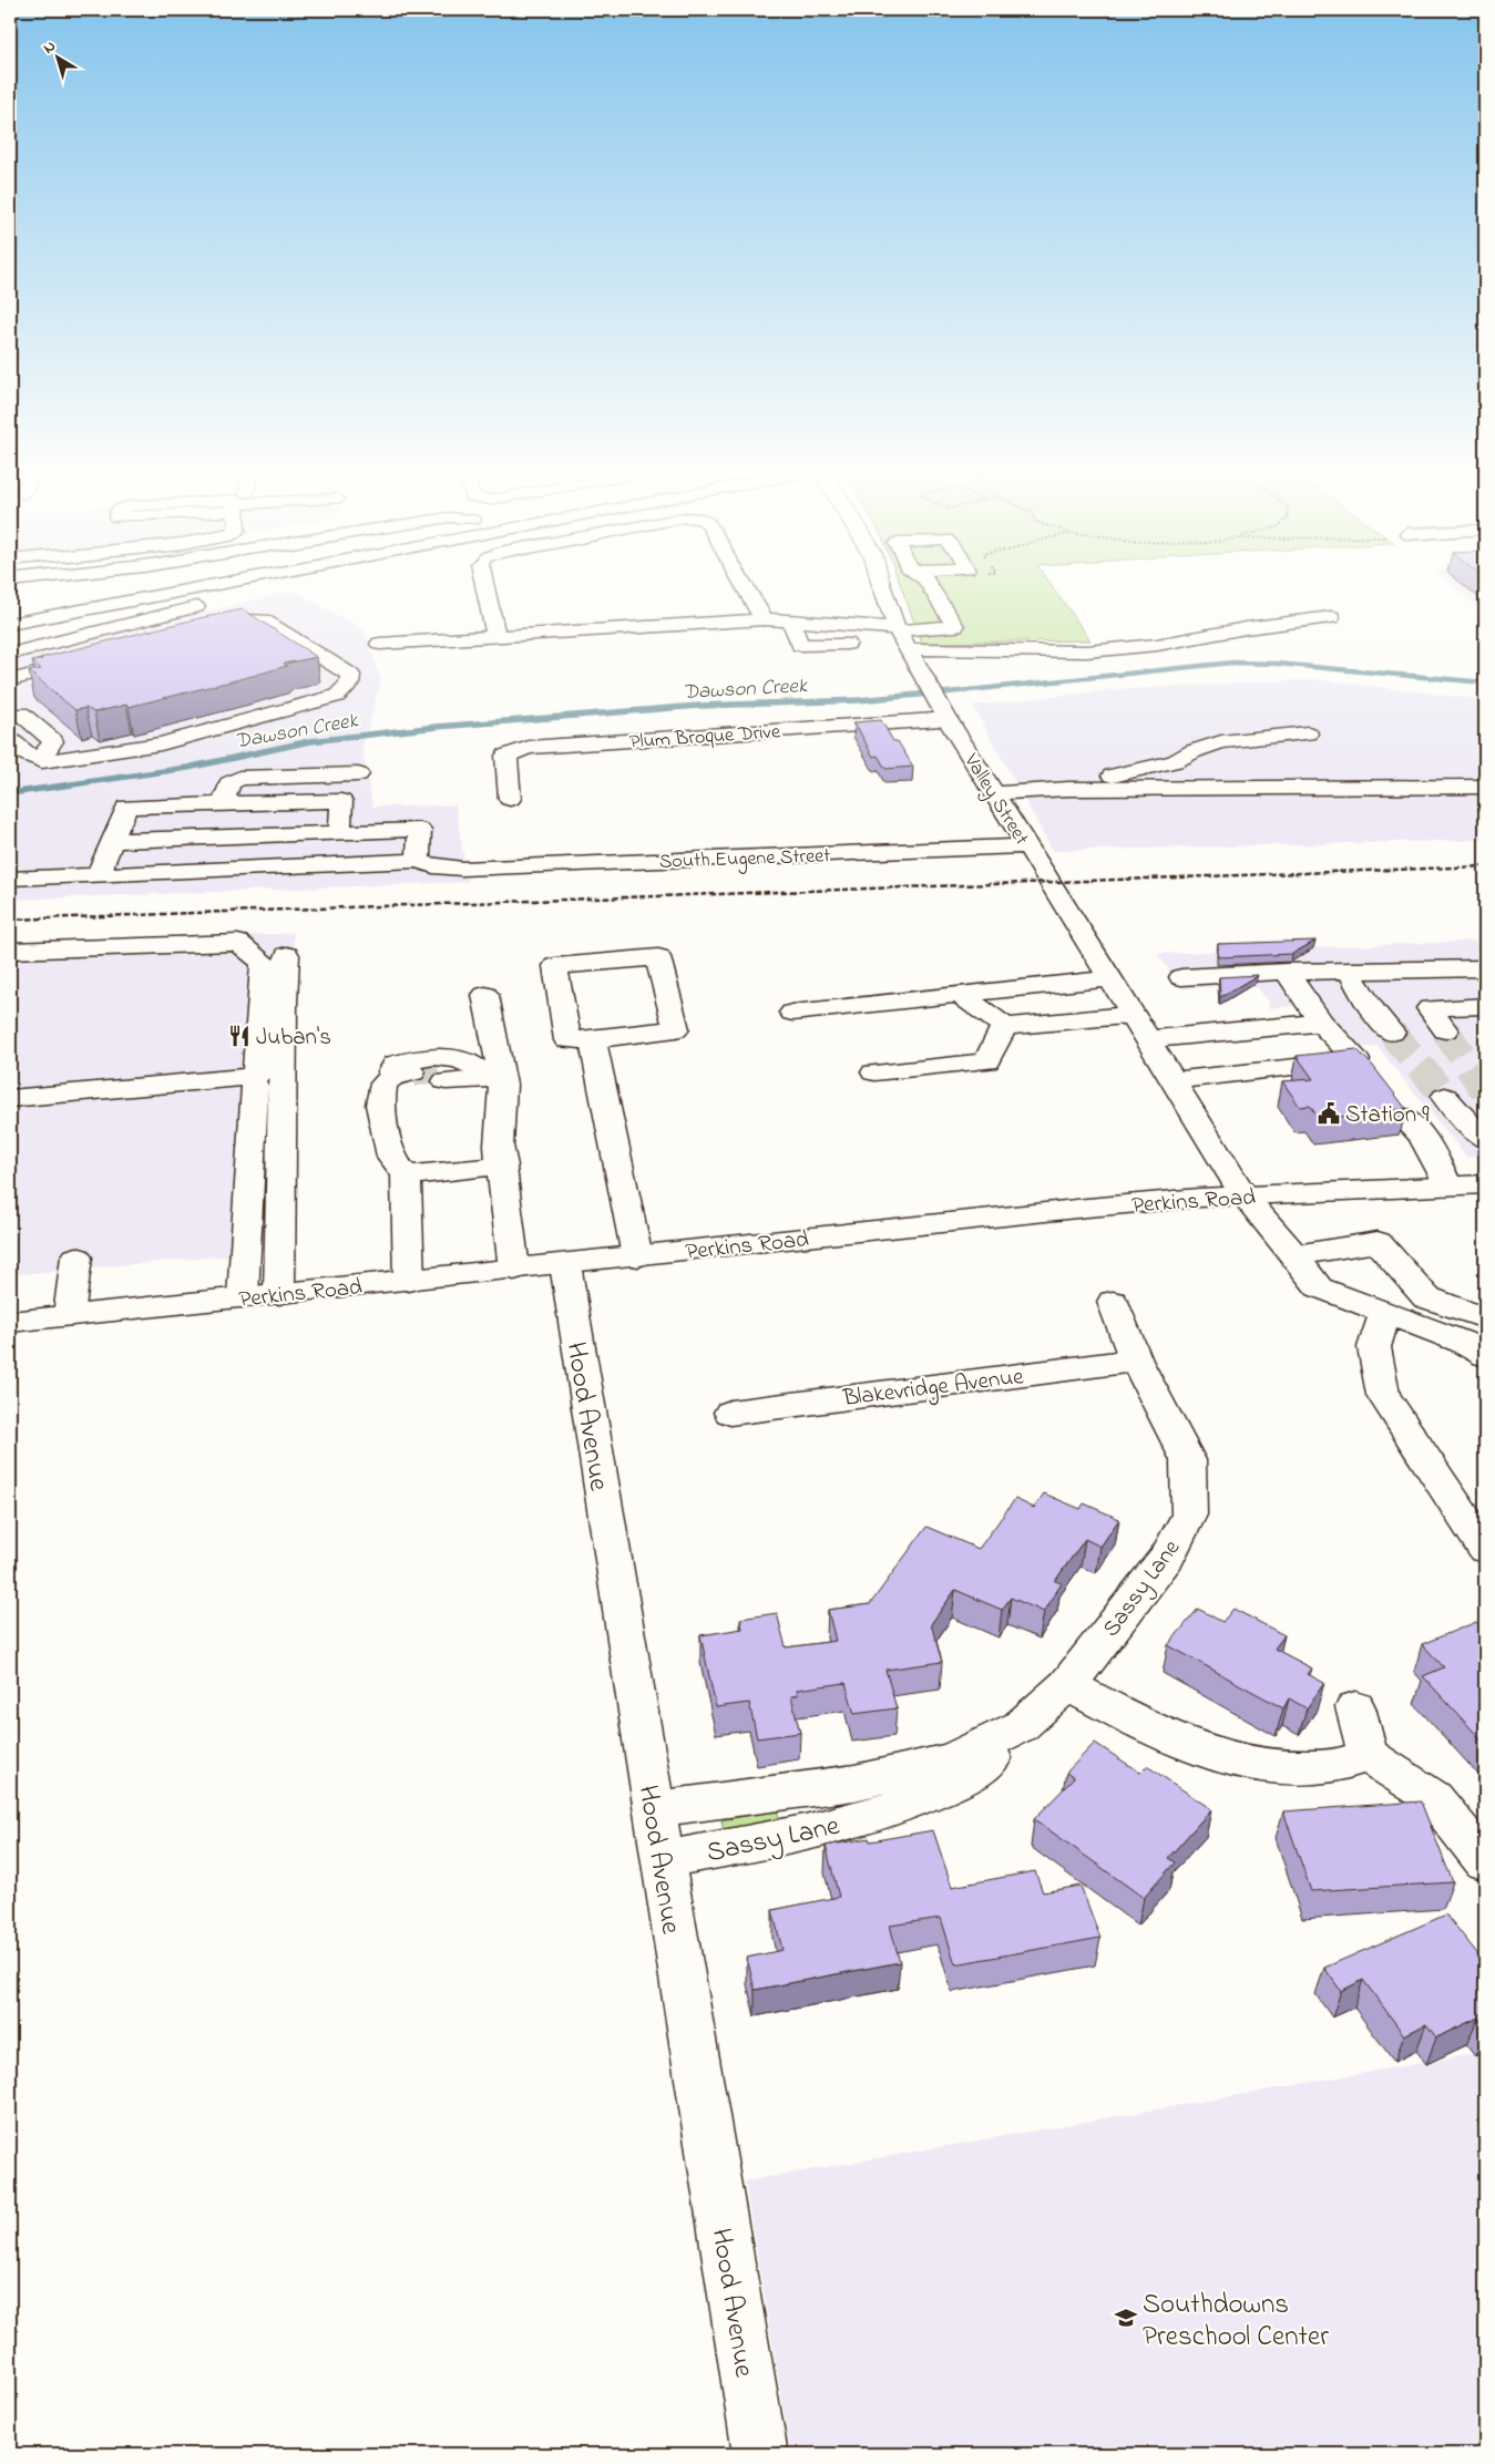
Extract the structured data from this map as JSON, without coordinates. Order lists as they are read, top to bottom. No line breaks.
{"streets":{"main road":["Plum Broque Drive","Valley Street","South Eugene Street","Perkins Road","Blakevridge Avenue","Hood Avenue","Sassy Lane"]},"crossings":[["Plum Broque Drive","Valley Street"],["Valley Street","South Eugene Street"],["Valley Street","Perkins Road"],["Perkins Road","Hood Avenue"],["Blakevridge Avenue","Sassy Lane"],["Hood Avenue","Sassy Lane"]],"water":["Dawson Creek"],"places":{"restaurant":["Juban's"],"public building":["Station 9"],"school or university":["Southdowns Preschool Center"]},"north":"top left"}
